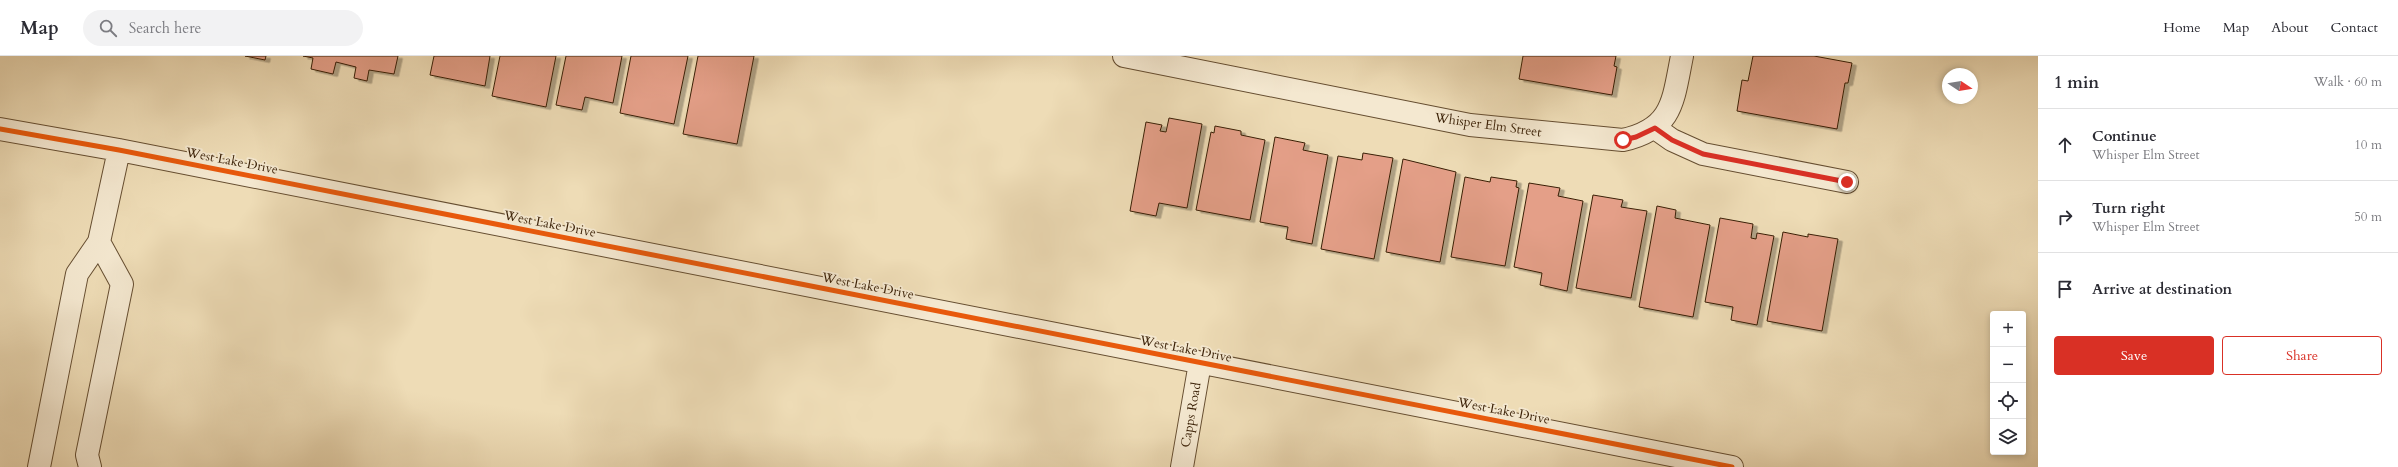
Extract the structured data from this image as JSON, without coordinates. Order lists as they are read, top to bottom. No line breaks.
{"streets":{"street":["Whisper Elm Street","West Lake Drive","Capps Road"]},"crossings":[["West Lake Drive","Capps Road"]],"north":"right","page":{"header":"Map","search":"Search here","nav":["Home","Map","About","Contact"],"heading":["1 min","Walk · 60 m"],"list":[["Continue","Whisper Elm Street","10 m"],["Turn right","Whisper Elm Street","50 m"],"Arrive at destination"],"map_buttons":["+","−"],"buttons":["Save","Share"]}}
